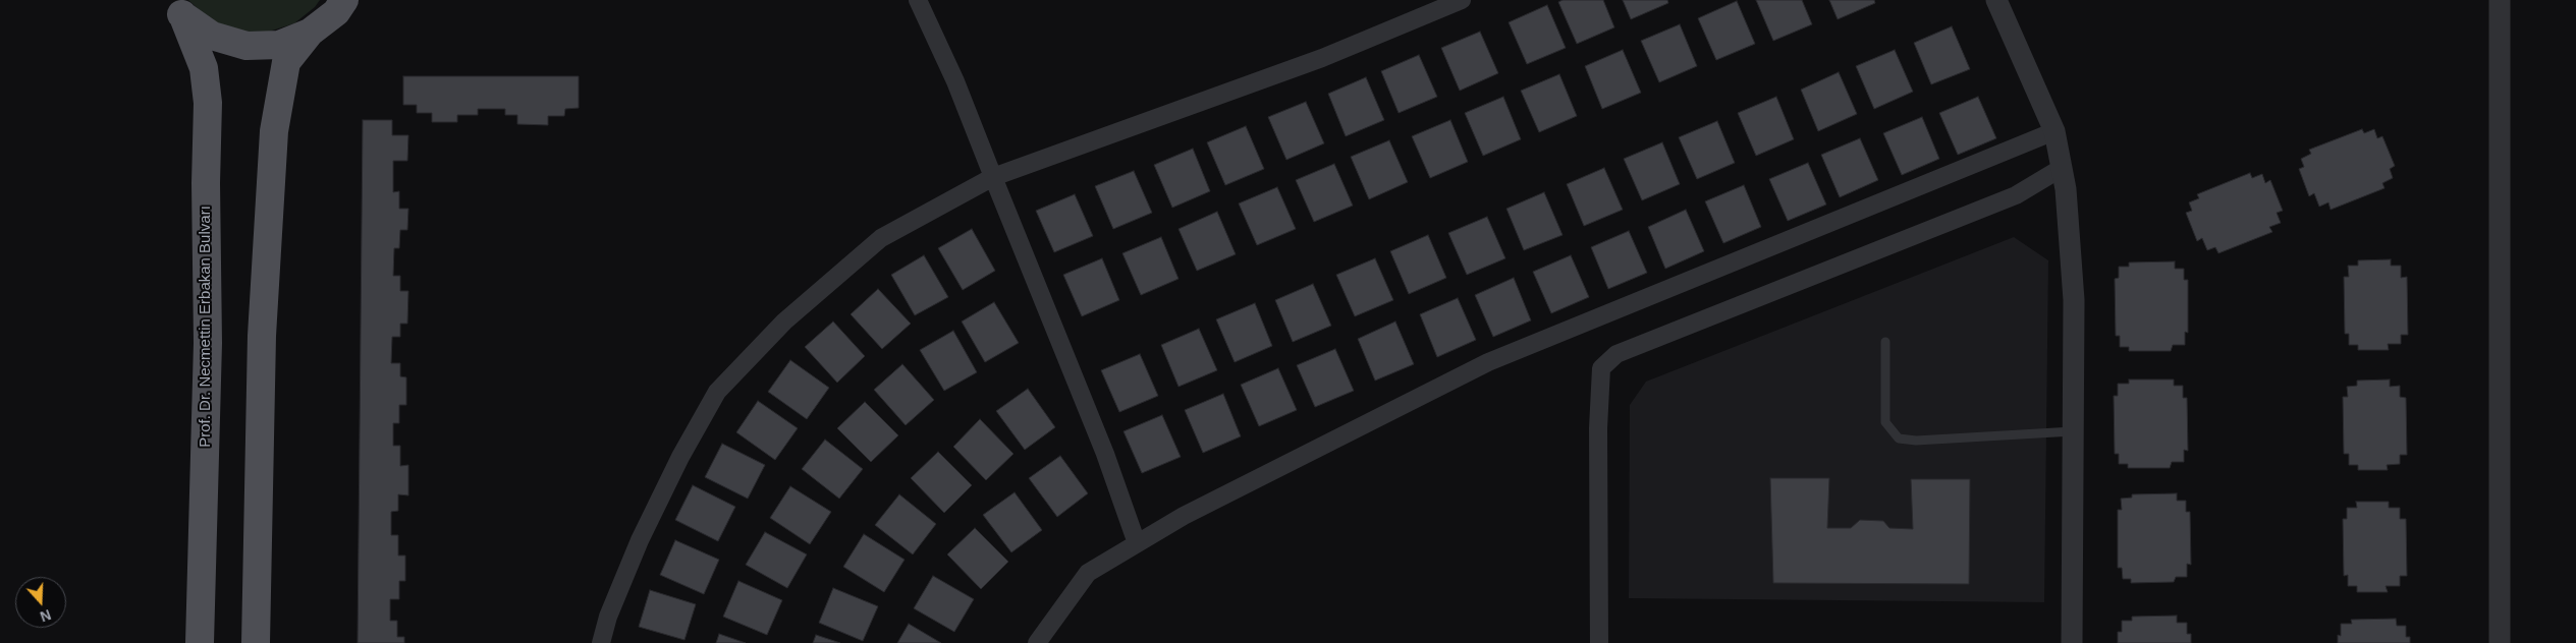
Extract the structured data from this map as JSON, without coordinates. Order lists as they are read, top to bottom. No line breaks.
{"streets":{"main road":["Prof. Dr. Necmettin Erbakan Bulvarı"]},"north":"bottom"}
